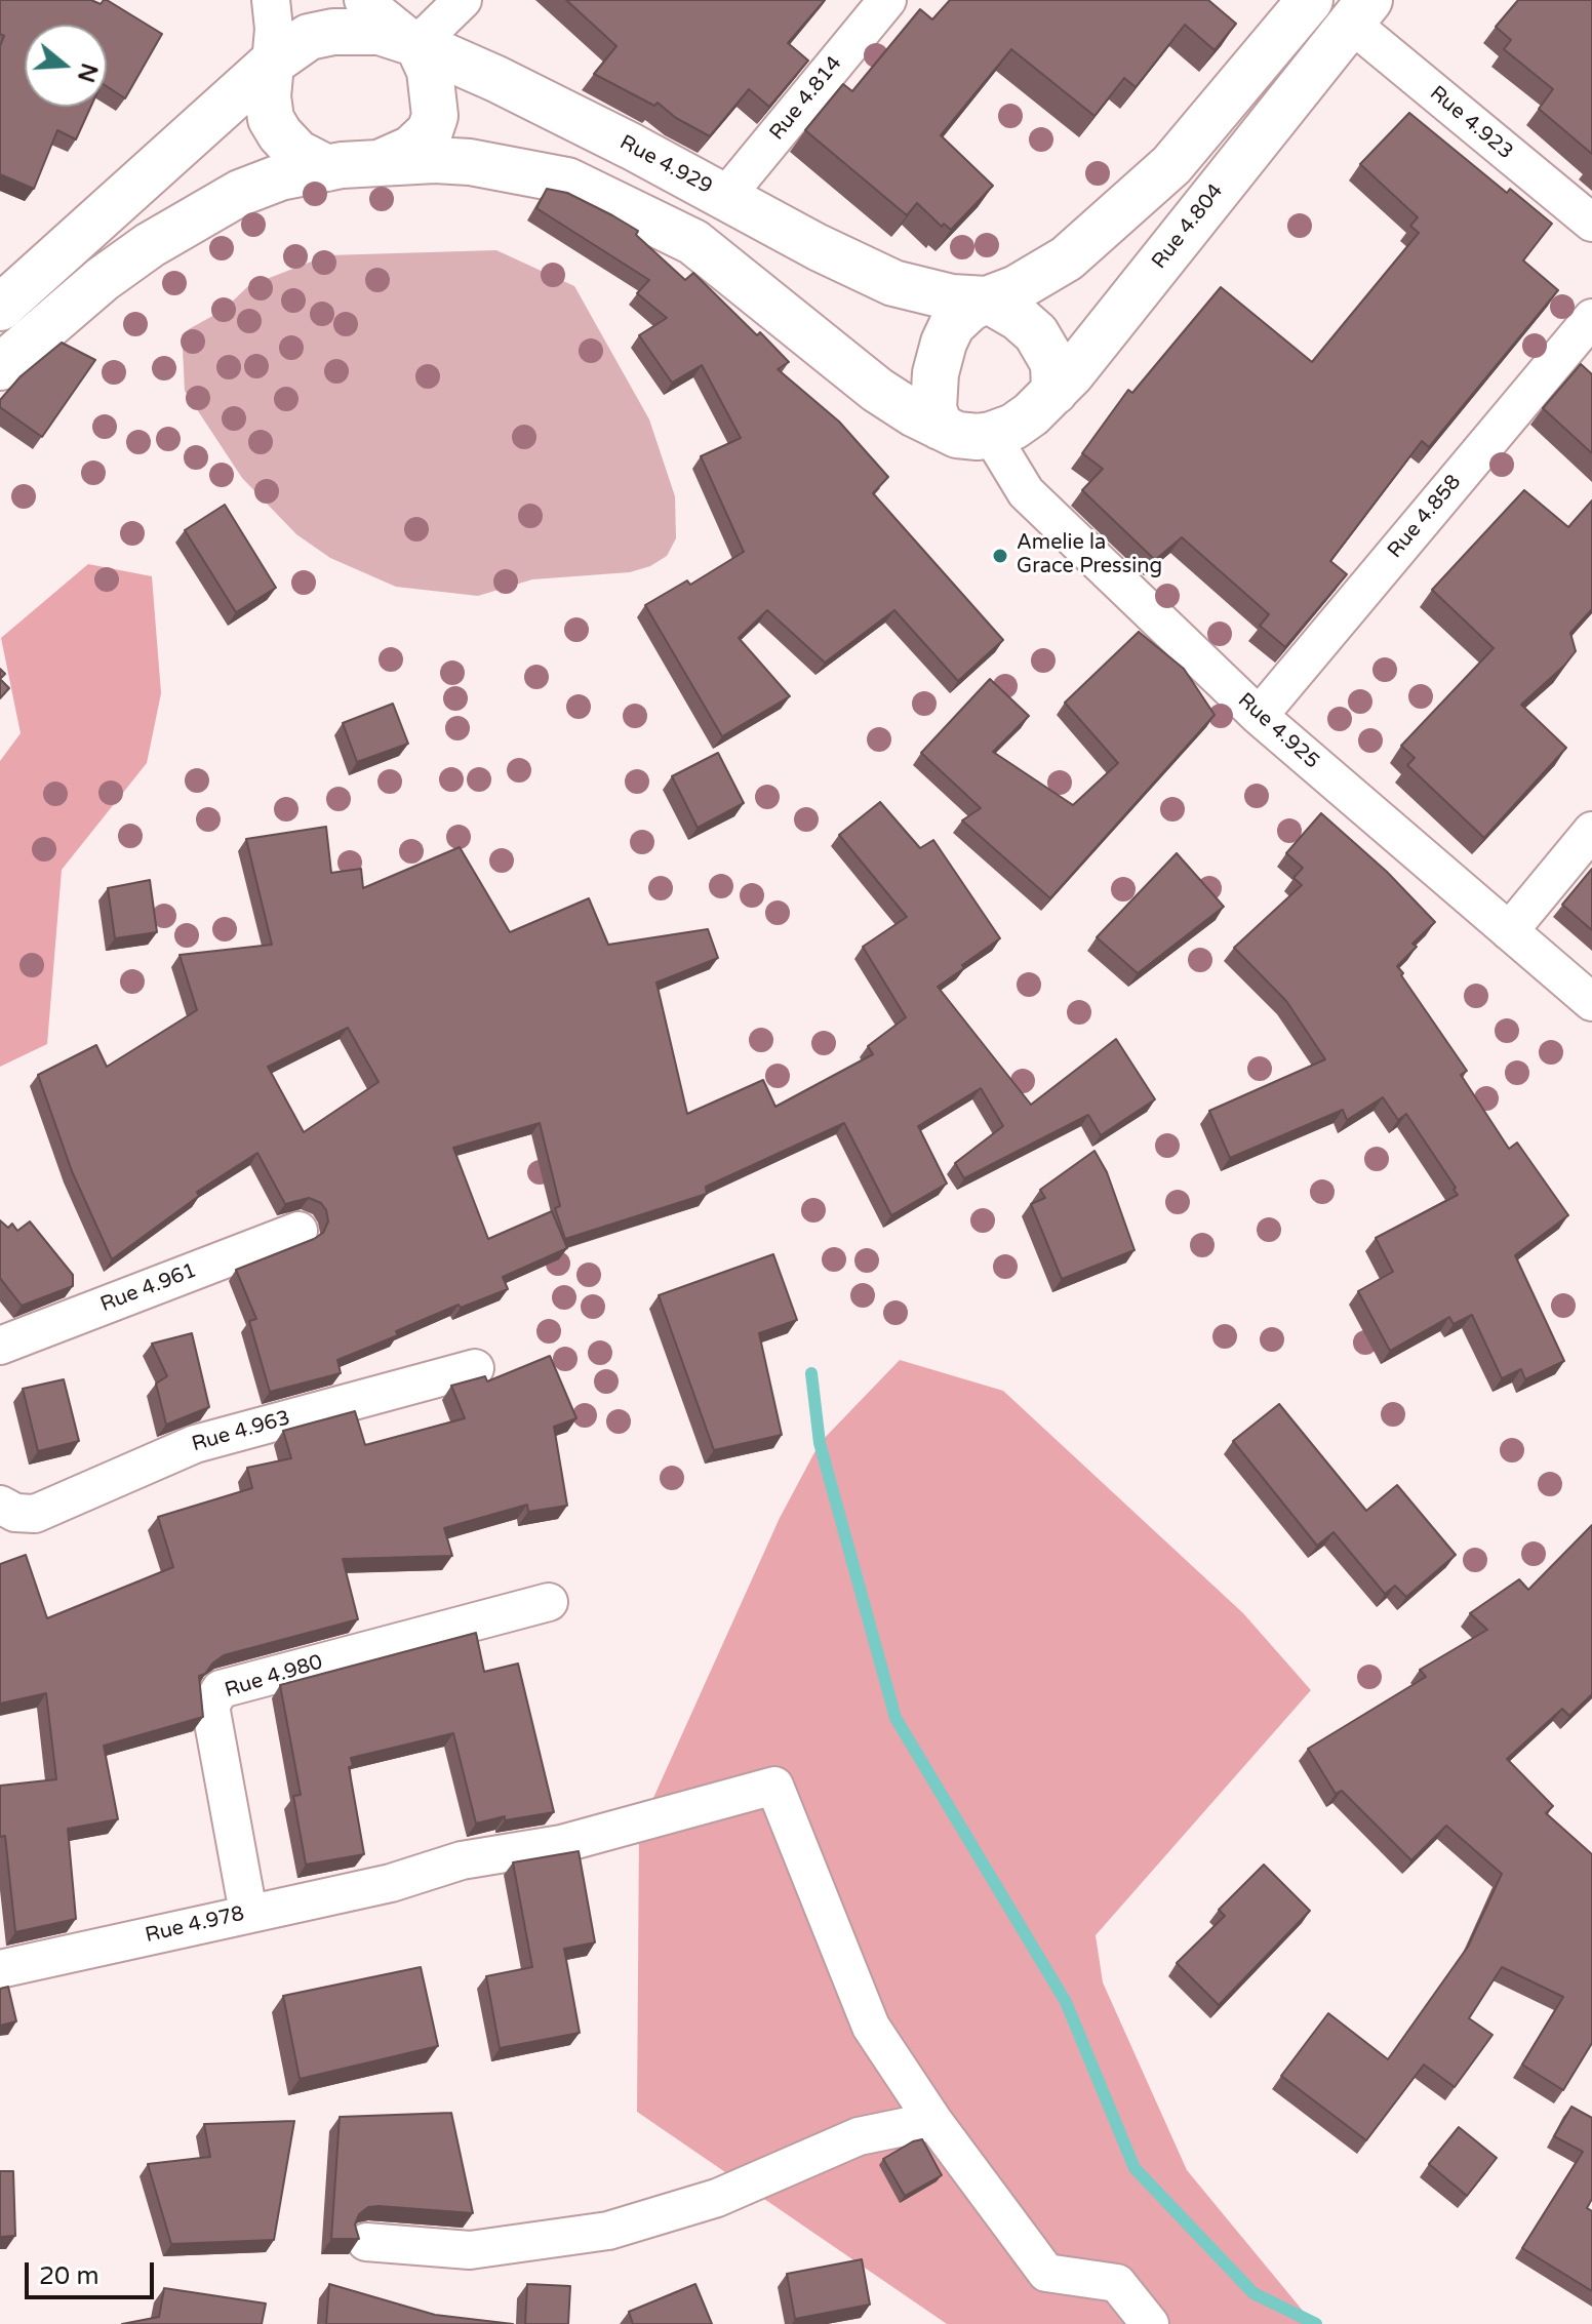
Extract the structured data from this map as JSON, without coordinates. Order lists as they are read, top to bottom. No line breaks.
{"streets":{"main road":["Rue 4.929","Rue 4.804"],"street":["Rue 4.814","Rue 4.923","Rue 4.858","Rue 4.925","Rue 4.961","Rue 4.963","Rue 4.980","Rue 4.978"]},"crossings":[["Rue 4.814","Rue 4.929"],["Rue 4.923","Rue 4.804"],["Rue 4.929","Rue 4.804"],["Rue 4.929","Rue 4.925"],["Rue 4.804","Rue 4.925"],["Rue 4.858","Rue 4.925"],["Rue 4.980","Rue 4.978"]],"places":["Amelie la Grace Pressing"],"scale_bar":"20 m","north":"right"}
